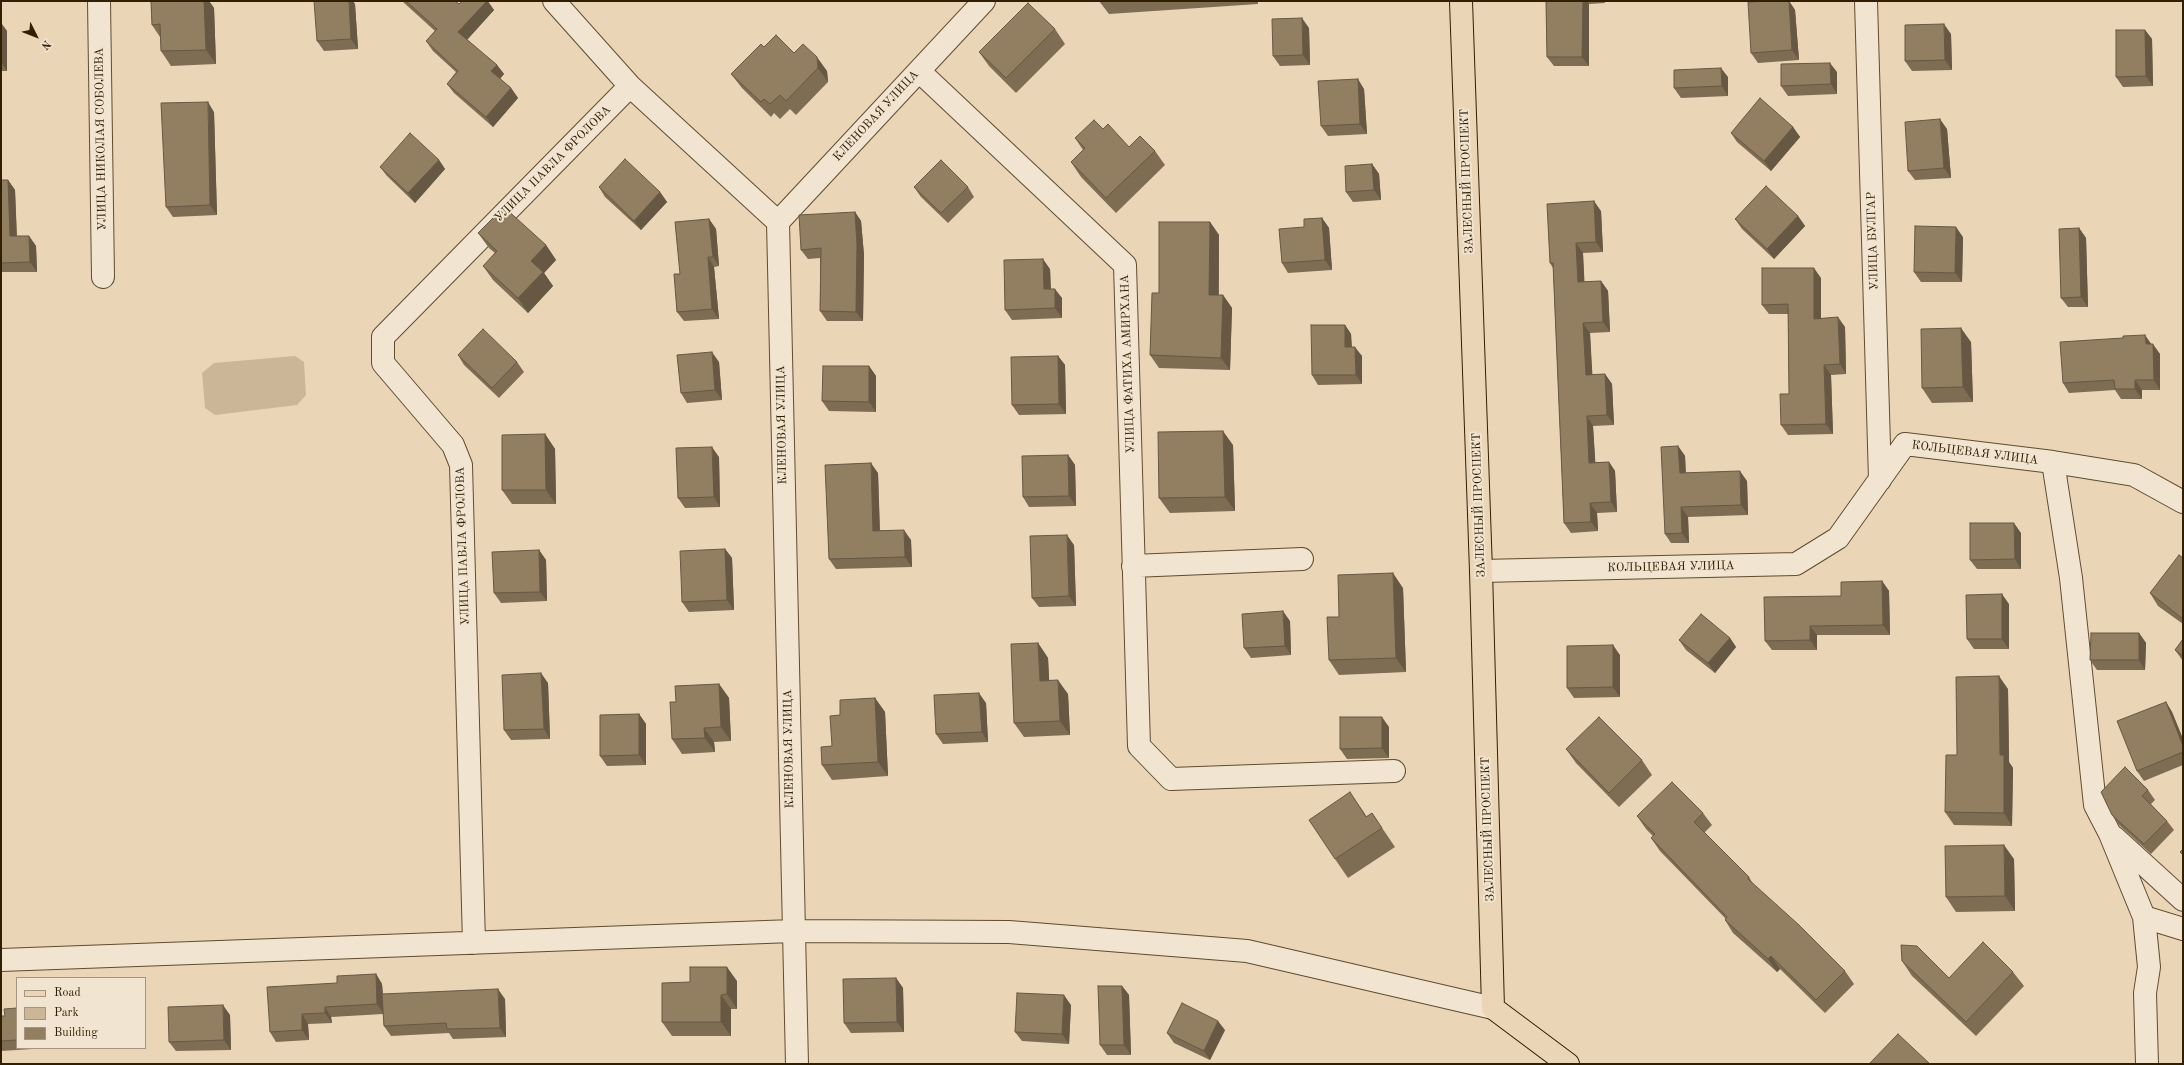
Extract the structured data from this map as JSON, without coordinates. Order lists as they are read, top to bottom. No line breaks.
{"streets":{"main road":["ЗАЛЕСНЫЙ ПРОСПЕКТ"],"street":["КЛЕНОВАЯ УЛИЦА","УЛИЦА НИКОЛАЯ СОБОЛЕВА","УЛИЦА ПАВЛА ФРОЛОВА","УЛИЦА БУЛГАР","УЛИЦА ФАТИХА АМИРХАНА","КОЛЬЦЕВАЯ УЛИЦА"]},"crossings":[["КЛЕНОВАЯ УЛИЦА","УЛИЦА ФАТИХА АМИРХАНА"],["ЗАЛЕСНЫЙ ПРОСПЕКТ","КОЛЬЦЕВАЯ УЛИЦА"],["УЛИЦА БУЛГАР","КОЛЬЦЕВАЯ УЛИЦА"]],"legend":["Road","Park","Building"],"north":"bottom right"}
